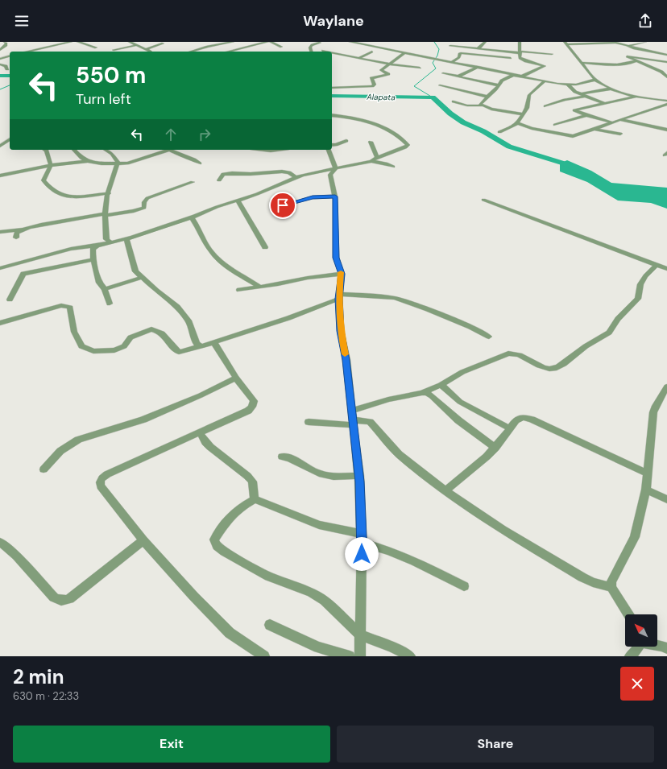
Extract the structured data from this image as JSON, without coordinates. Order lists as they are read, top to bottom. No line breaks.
{"water":["Alapata"],"north":"top left","page":{"header":"Waylane","turn":["550 m","Turn left"],"heading":["2 min","630 m · 22:33"],"buttons":["Exit","Share"]}}
